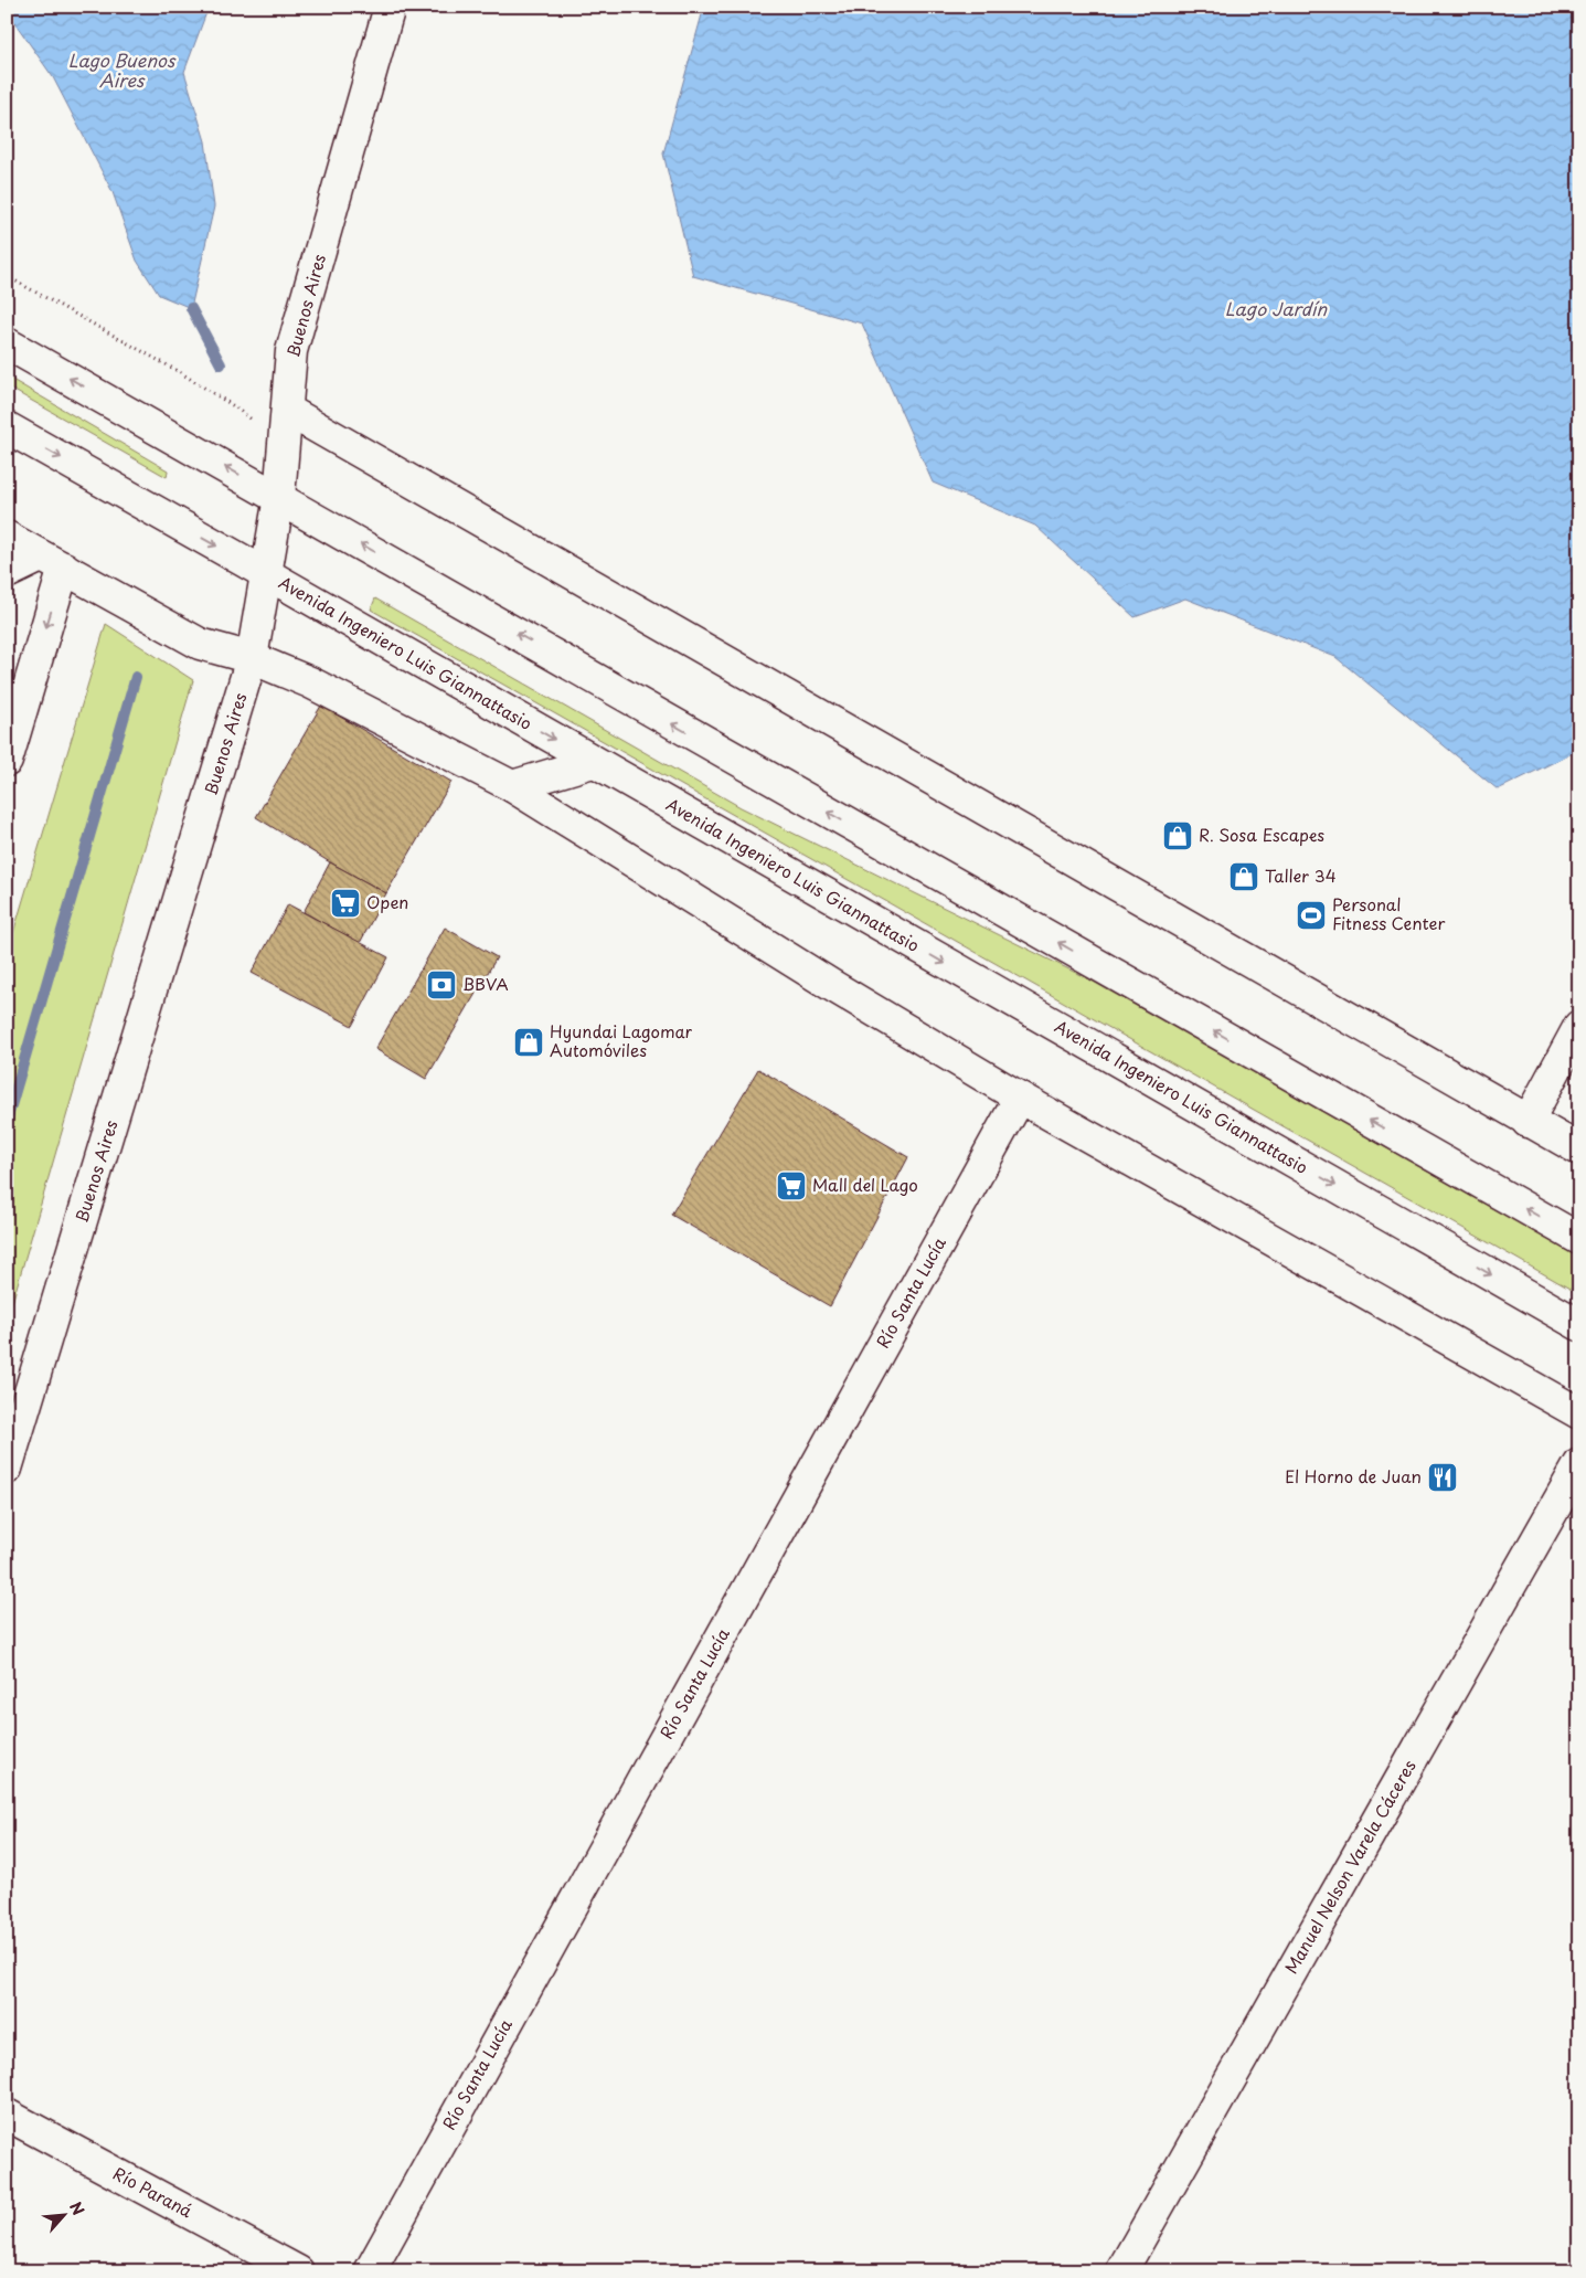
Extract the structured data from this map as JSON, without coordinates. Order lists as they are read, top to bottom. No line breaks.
{"streets":{"street":["Buenos Aires","Avenida Ingeniero Luis Giannattasio","Río Santa Lucía","Manuel Nelson Varela Cáceres","Río Paraná"]},"crossings":[["Buenos Aires","Avenida Ingeniero Luis Giannattasio"]],"water":["Lago Buenos Aires","Lago Jardín"],"places":{"shop":["R. Sosa Escapes","Taller 34","Hyundai Lagomar Automóviles"],"supermarket":["Open","Mall del Lago"],"sports":["Personal Fitness Center"],"bank":["BBVA"],"restaurant":["El Horno de Juan"]},"north":"top right"}
